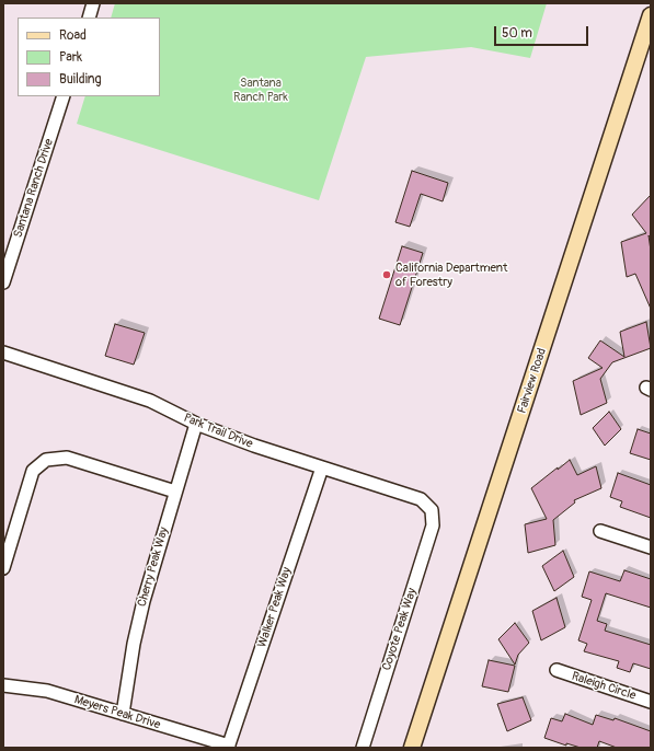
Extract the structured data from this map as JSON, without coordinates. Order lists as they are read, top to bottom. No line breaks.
{"streets":{"main road":["Fairview Road"],"street":["Santana Ranch Drive","Park Trail Drive","Cherry Peak Way","Walker Peak Way","Coyote Peak Way","Raleigh Circle","Meyers Peak Drive"]},"crossings":[["Park Trail Drive","Cherry Peak Way"],["Park Trail Drive","Walker Peak Way"],["Park Trail Drive","Coyote Peak Way"],["Cherry Peak Way","Meyers Peak Drive"],["Walker Peak Way","Meyers Peak Drive"]],"parks":["Santana Ranch Park"],"places":["California Department of Forestry"],"legend":["Road","Park","Building"],"scale_bar":"50 m"}
